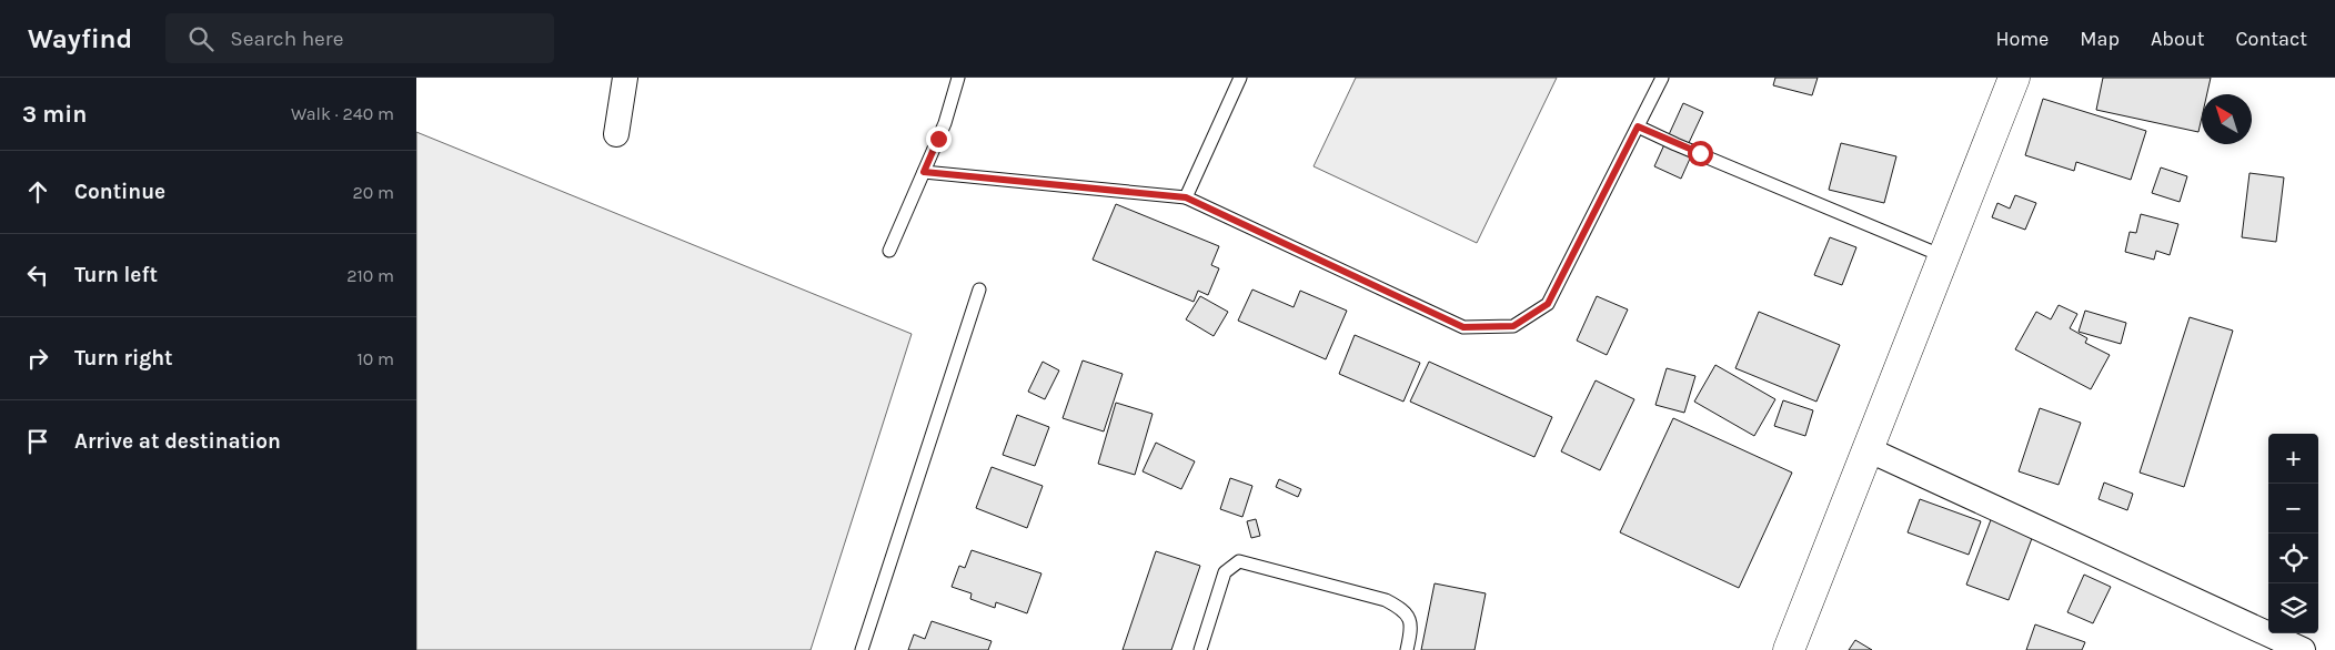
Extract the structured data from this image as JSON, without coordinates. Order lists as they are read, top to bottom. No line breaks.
{"north":"top left","page":{"header":"Wayfind","search":"Search here","nav":["Home","Map","About","Contact"],"heading":["3 min","Walk · 240 m"],"list":[["Continue","20 m"],["Turn left","210 m"],["Turn right","10 m"],"Arrive at destination"],"map_buttons":["+","−"]}}
